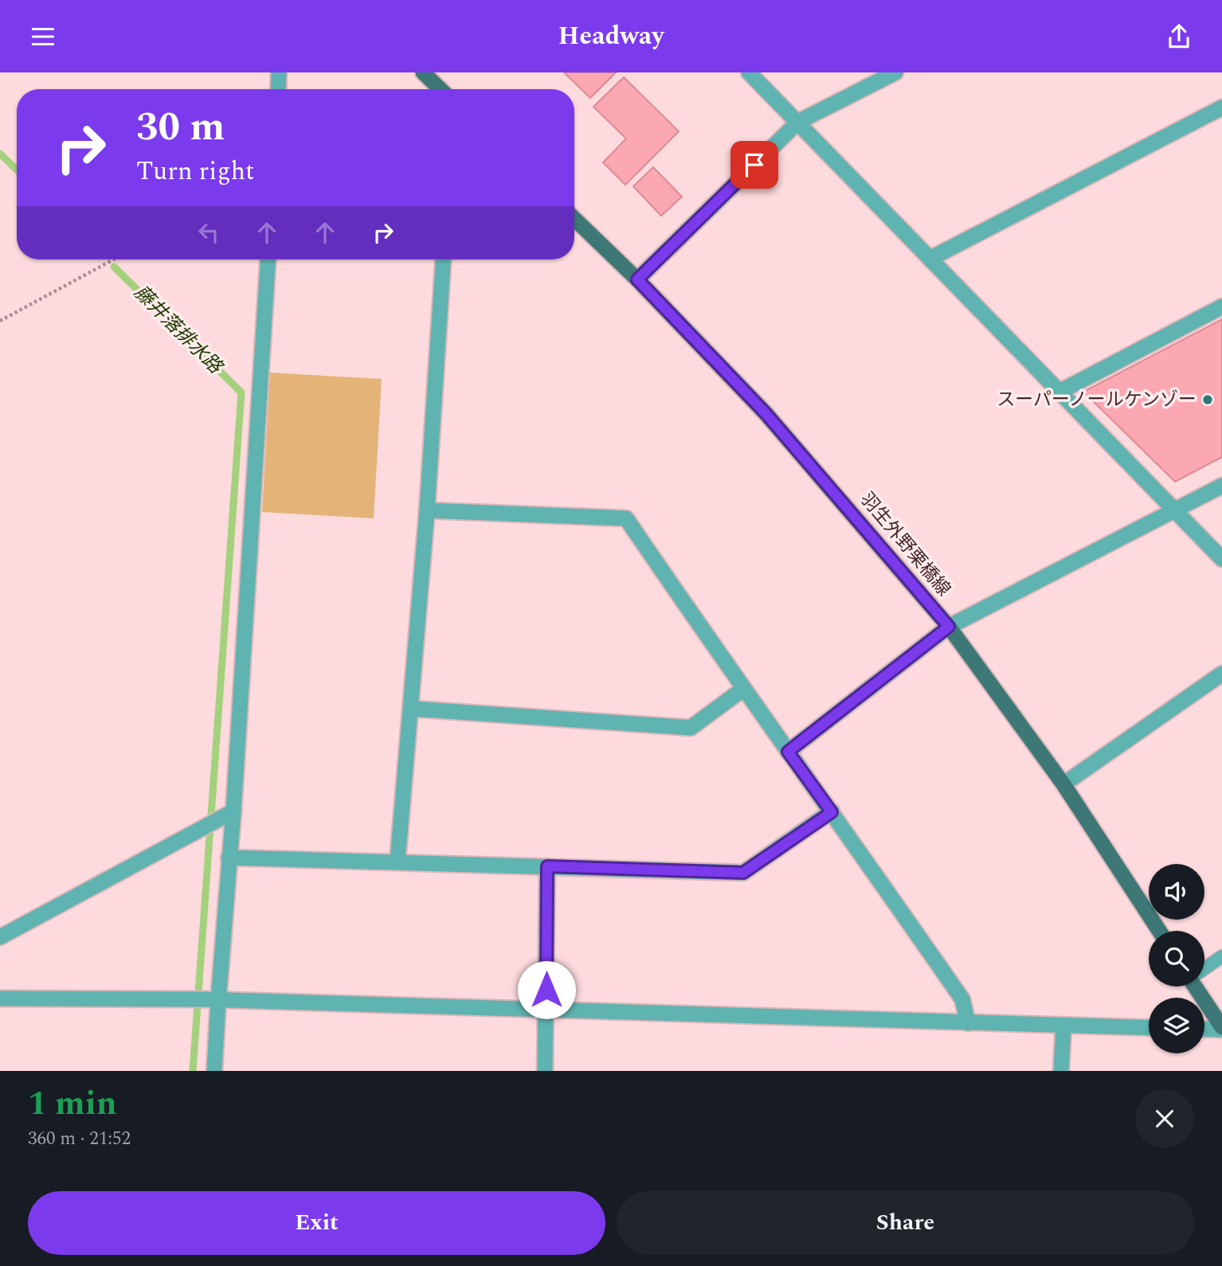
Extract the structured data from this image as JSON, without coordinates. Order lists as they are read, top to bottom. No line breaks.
{"streets":{"main road":["羽生外野栗橋線"]},"water":["藤井落排水路"],"places":["スーパーノールケンゾー"],"page":{"header":"Headway","turn":["30 m","Turn right"],"heading":["1 min","360 m · 21:52"],"buttons":["Exit","Share"]}}
